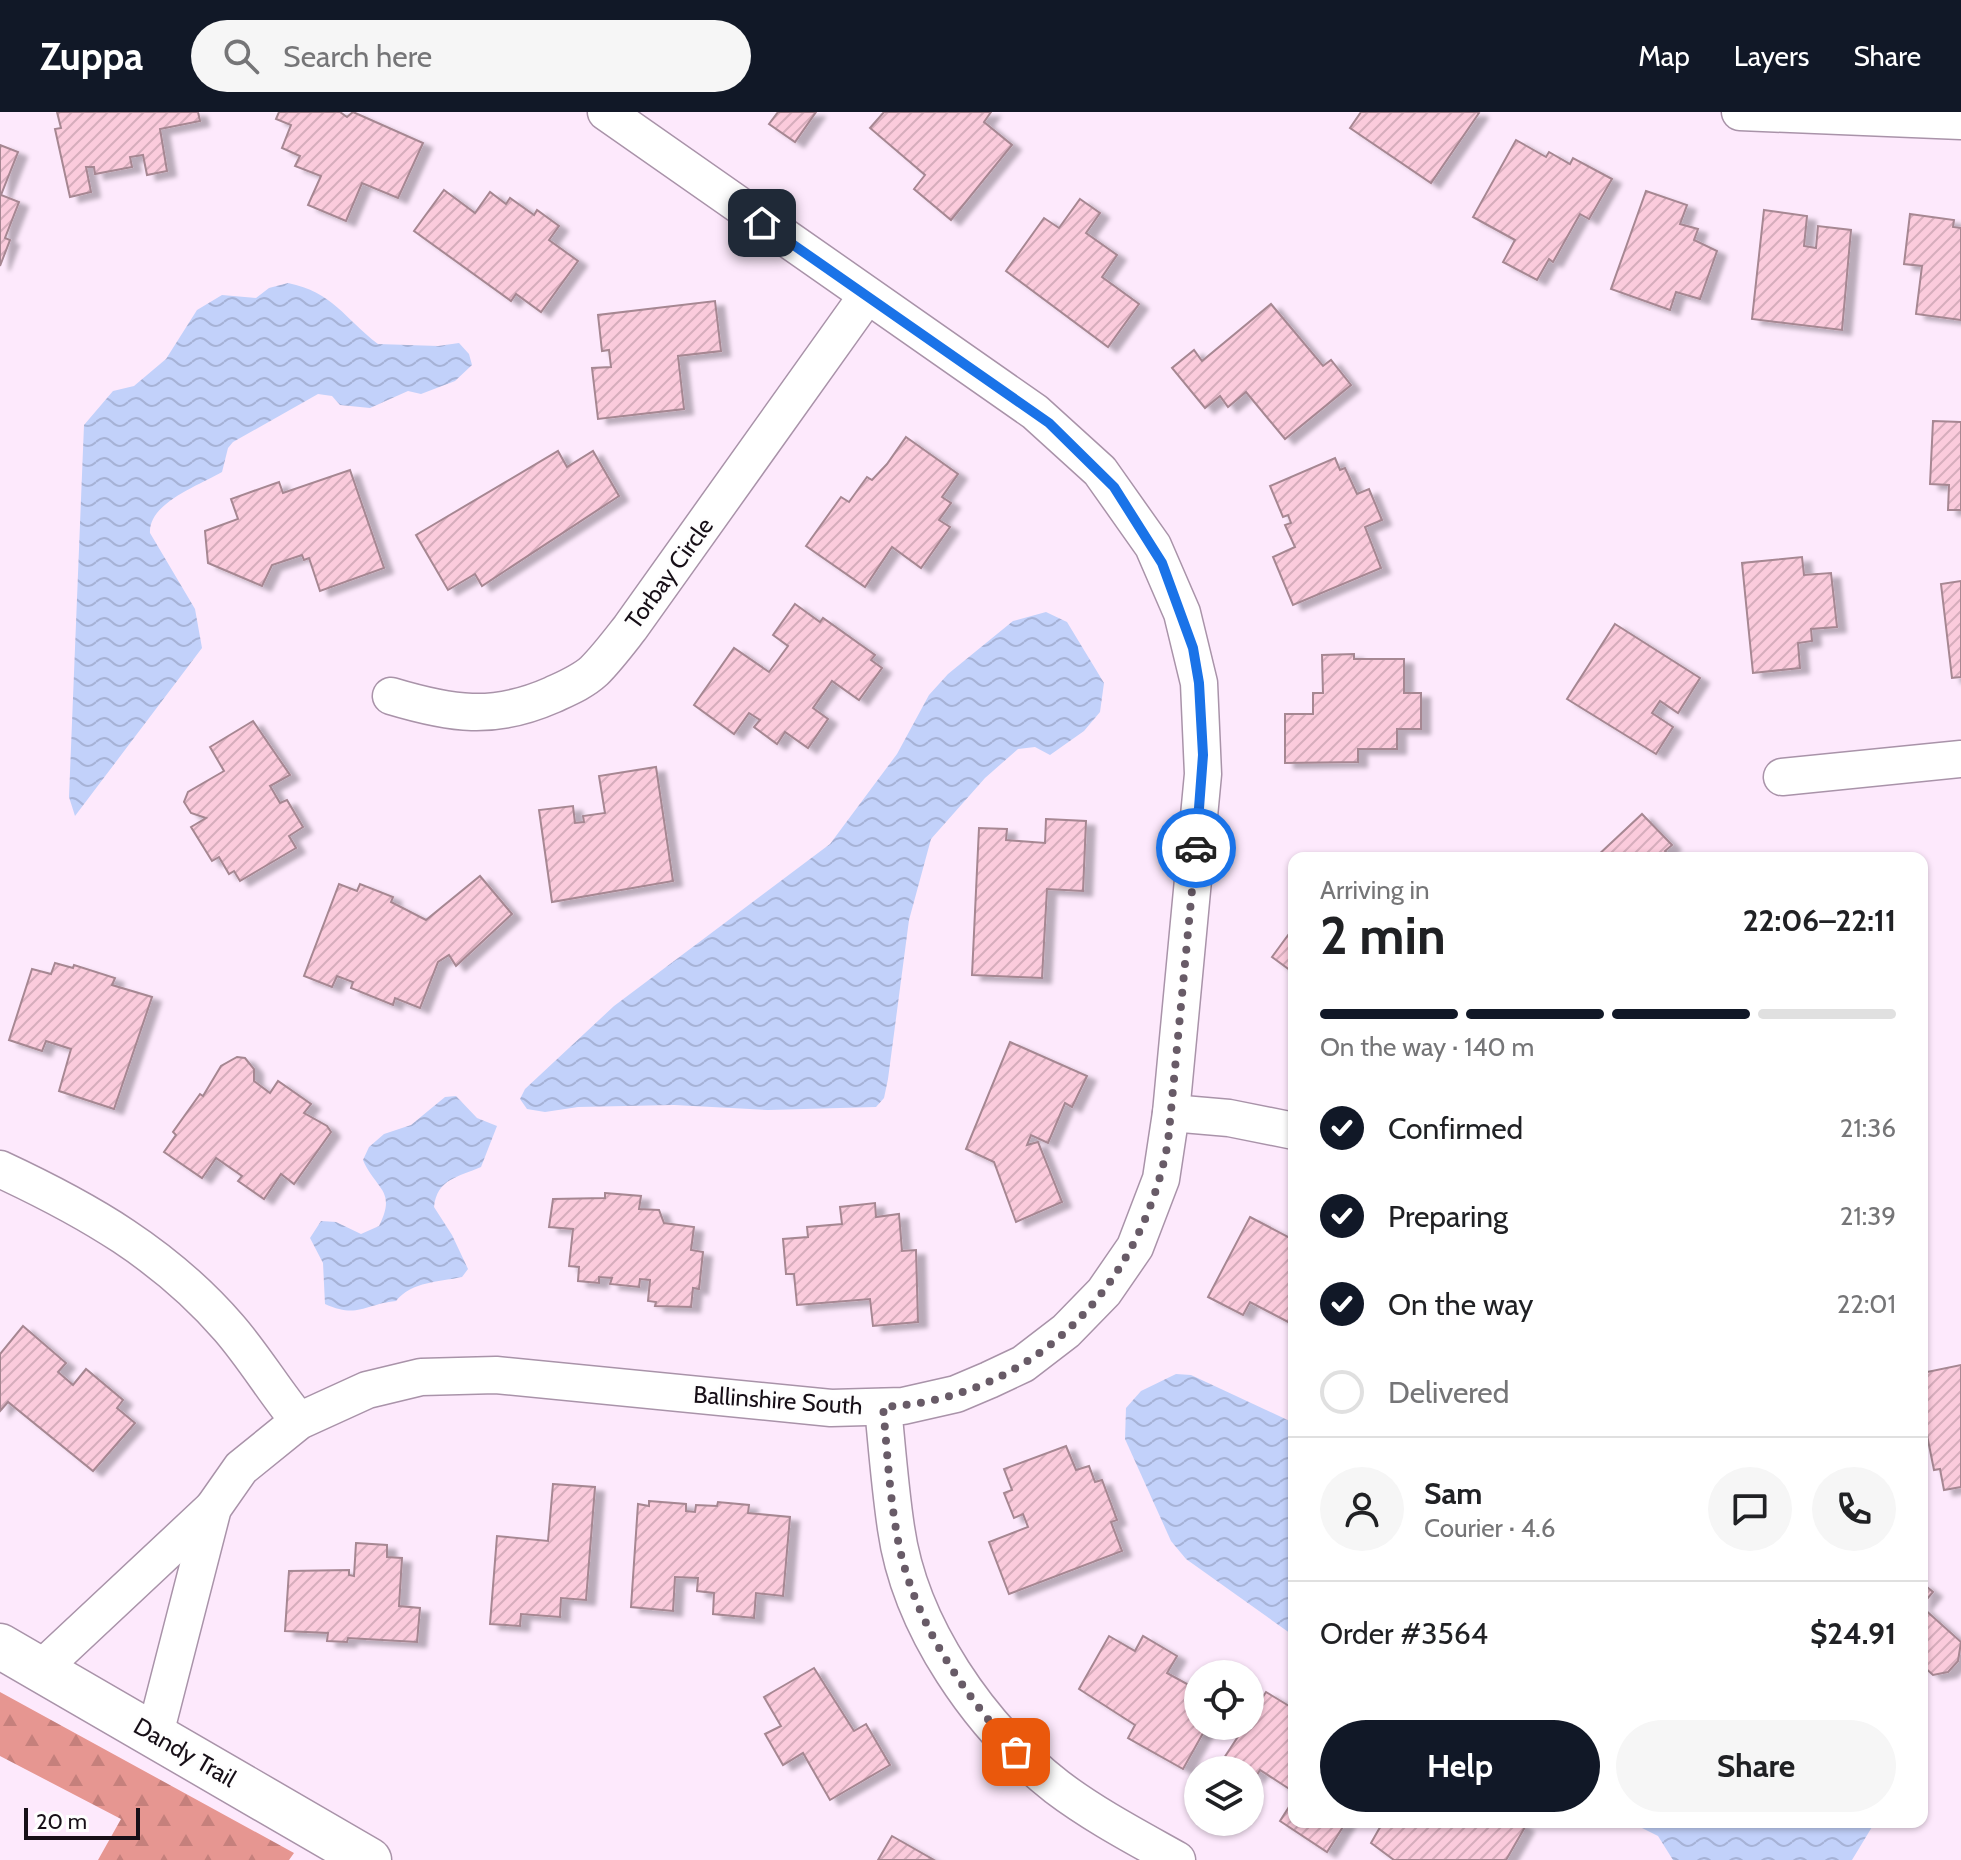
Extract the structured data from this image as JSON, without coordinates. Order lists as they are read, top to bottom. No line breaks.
{"streets":{"street":["Torbay Circle","Ballinshire South","Dandy Trail"]},"crossings":[["Torbay Circle","Ballinshire South"],["Ballinshire South","Dandy Trail"]],"scale_bar":"20 m","page":{"header":"Zuppa","search":"Search here","nav":["Map","Layers","Share"],"heading":["2 min","Arriving in","22:06–22:11"],"panel":["Sam","Courier · 4.6","Order #3564","$24.91"],"bar":"On the way · 140 m","list":[["Confirmed","21:36"],["Preparing","21:39"],["On the way","22:01"],"Delivered"],"buttons":["Help","Share"],"scale":"20 m"}}
